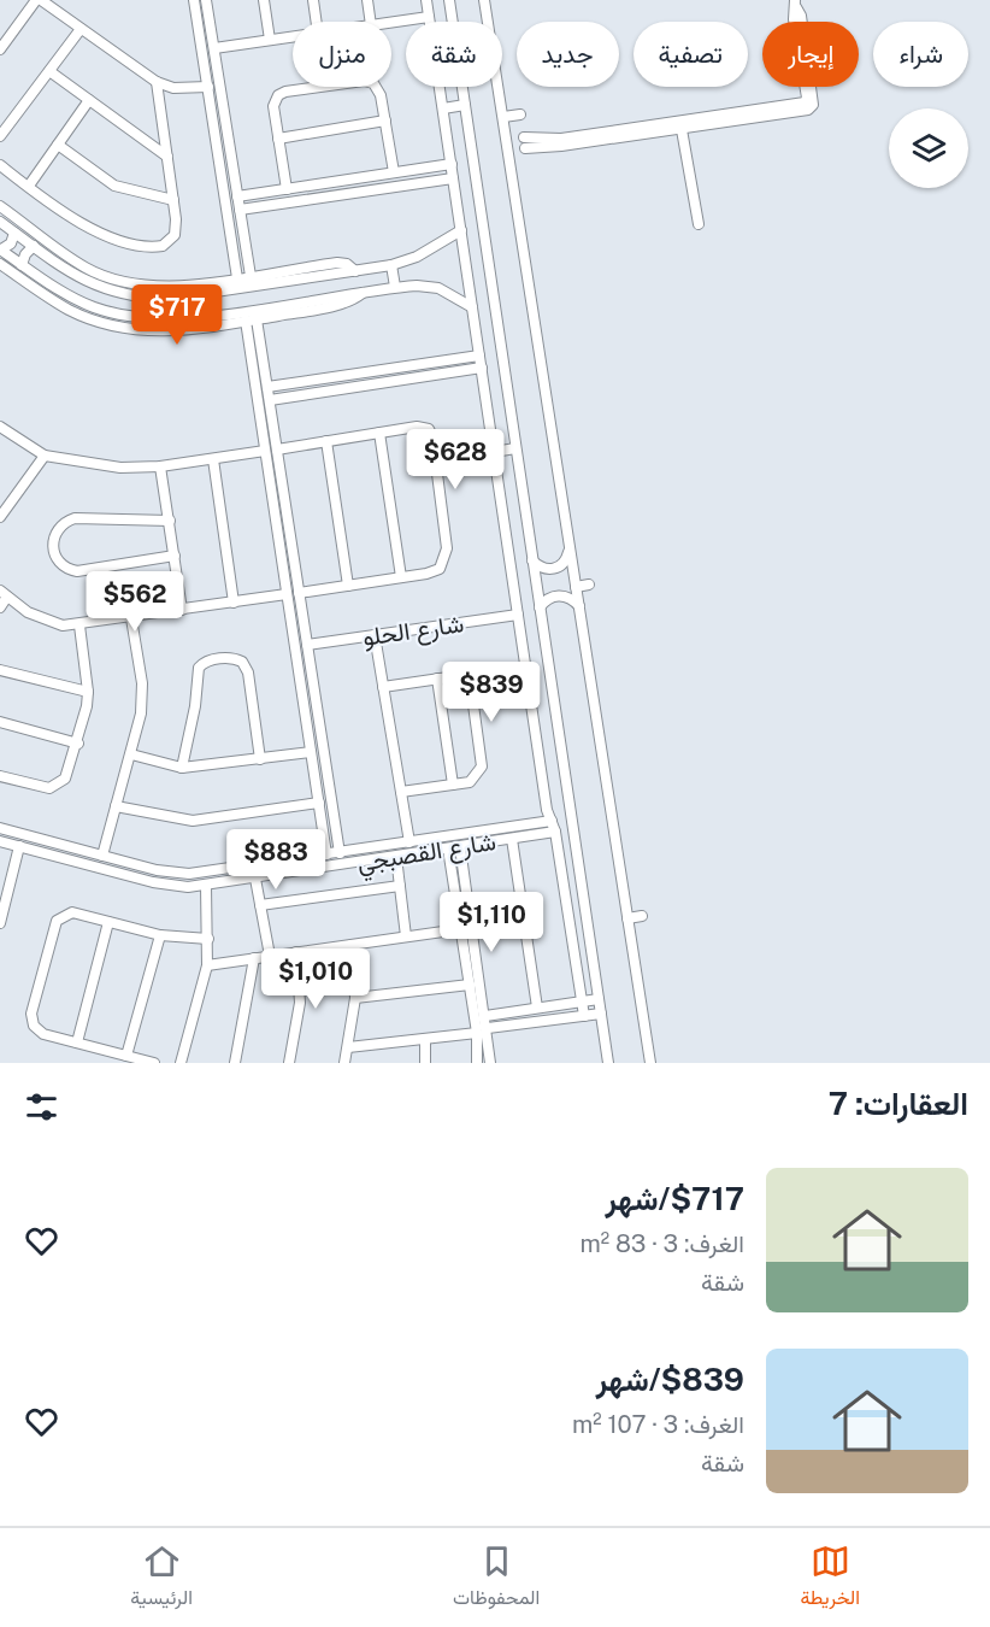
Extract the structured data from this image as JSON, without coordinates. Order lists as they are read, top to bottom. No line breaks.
{"streets":{"street":["شارع الحلو","شارع القصبجي"]},"page":{"chip":["شراء","إيجار","تصفية","جديد","شقة","منزل"],"price":["$717","$628","$562","$839","$883","$1,110","$1,010"],"heading":"العقارات: 7","list":[{"name":"$717/شهر","note":"الغرف: 3 · 83 m² · شقة"},{"name":"$839/شهر","note":"الغرف: 3 · 107 m² · شقة"}],"tabs":["الخريطة","المحفوظات","الرئيسية"]}}
